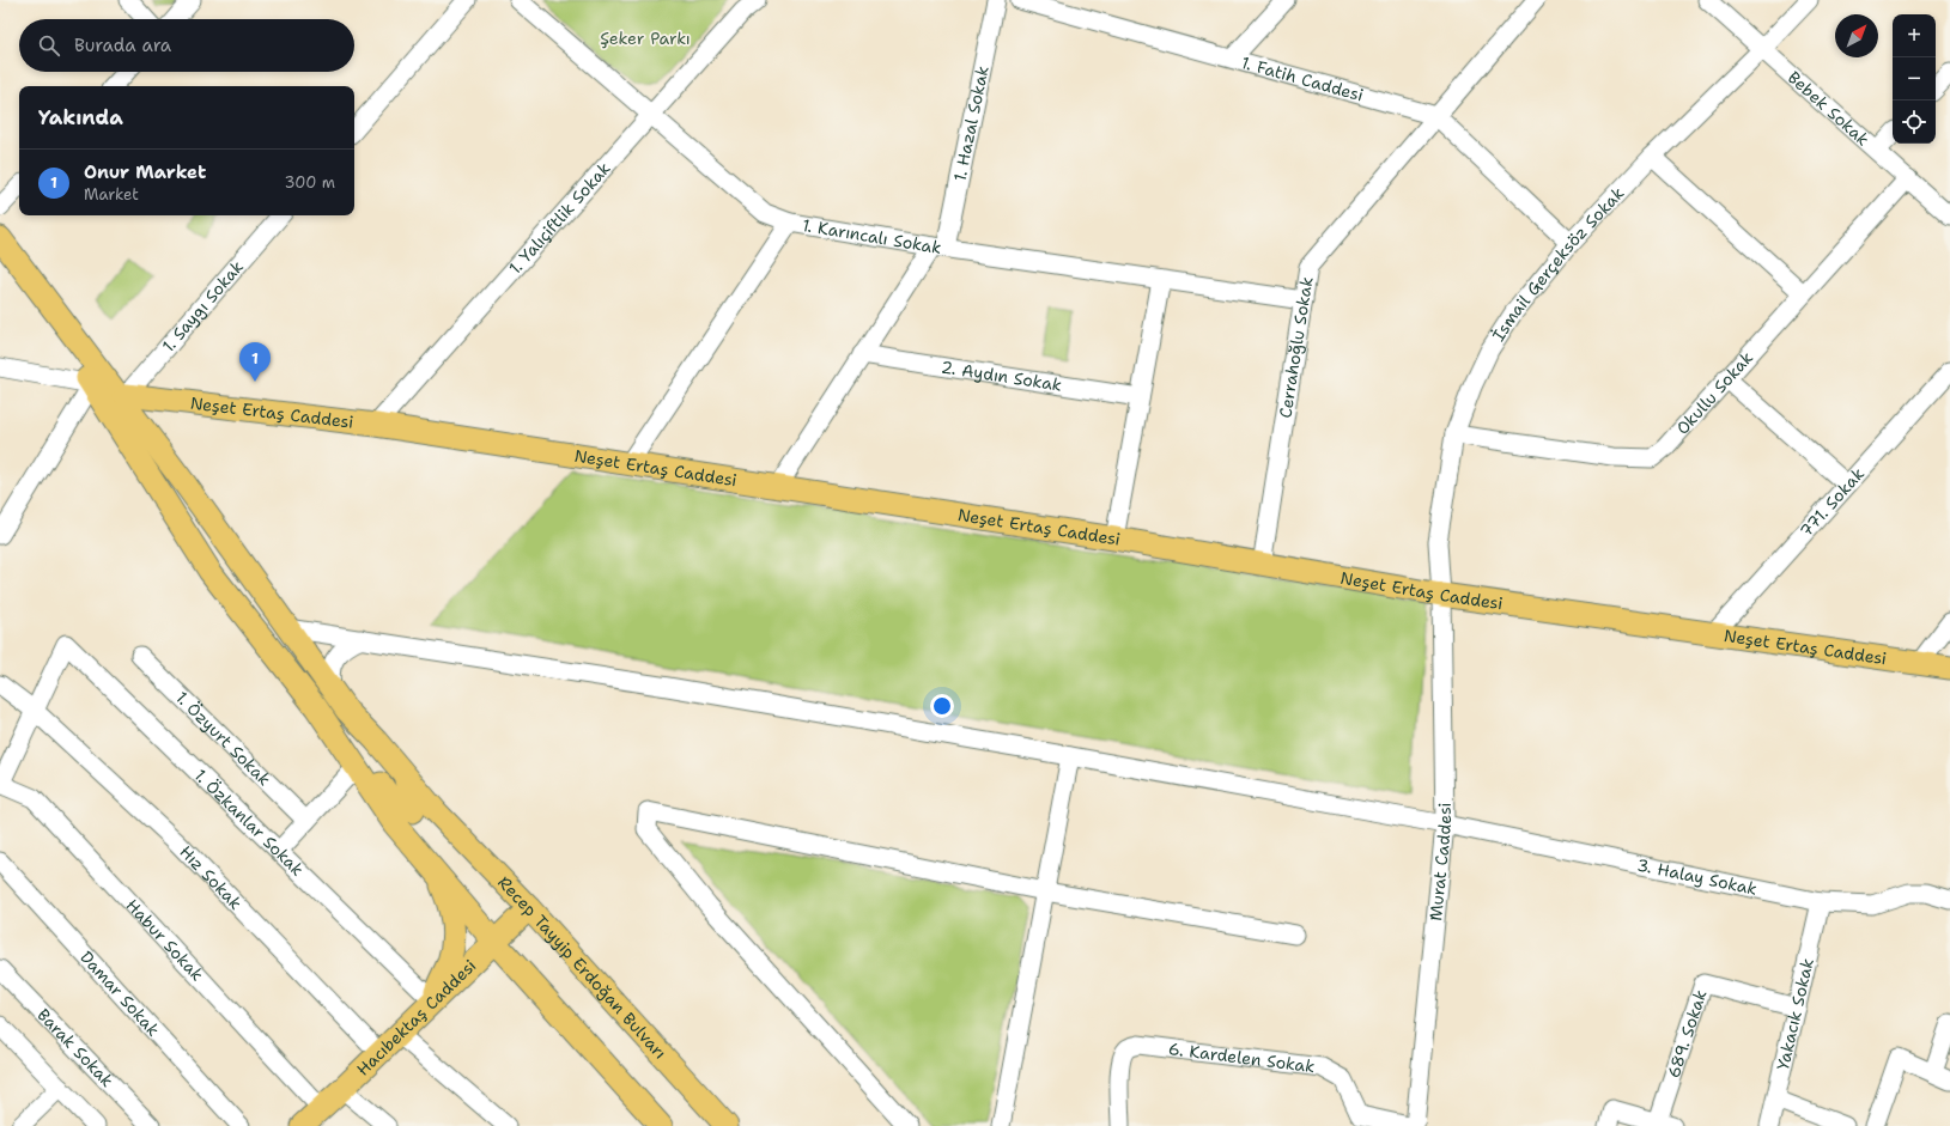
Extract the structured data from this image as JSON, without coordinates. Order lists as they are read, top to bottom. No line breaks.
{"streets":{"main road":["Neşet Ertaş Caddesi","Recep Tayyip Erdoğan Bulvarı","Hacıbektaş Caddesi"],"street":["1. Fatih Caddesi","Bebek Sokak","1. Hazal Sokak","1. Yalıçiftlik Sokak","1. Karıncalı Sokak","İsmail Gerçeksöz Sokak","1. Saygı Sokak","Cerrahoğlu Sokak","2. Aydın Sokak","Okullu Sokak","771. Sokak","1. Özyurt Sokak","1. Özkanlar Sokak","Murat Caddesi","3. Halay Sokak","Hız Sokak","Habur Sokak","Damar Sokak","Yakacık Sokak","689. Sokak","Barak Sokak","6. Kardelen Sokak"]},"crossings":[["1. Fatih Caddesi","Cerrahoğlu Sokak"],["Bebek Sokak","İsmail Gerçeksöz Sokak"],["Bebek Sokak","Okullu Sokak"],["1. Hazal Sokak","1. Karıncalı Sokak"],["1. Yalıçiftlik Sokak","1. Karıncalı Sokak"],["1. Yalıçiftlik Sokak","Neşet Ertaş Caddesi"],["1. Karıncalı Sokak","Cerrahoğlu Sokak"],["İsmail Gerçeksöz Sokak","Okullu Sokak"],["İsmail Gerçeksöz Sokak","Neşet Ertaş Caddesi"],["İsmail Gerçeksöz Sokak","Murat Caddesi"],["1. Saygı Sokak","Neşet Ertaş Caddesi"],["1. Saygı Sokak","Recep Tayyip Erdoğan Bulvarı"],["Cerrahoğlu Sokak","Neşet Ertaş Caddesi"],["Neşet Ertaş Caddesi","771. Sokak"],["Neşet Ertaş Caddesi","Murat Caddesi"],["Neşet Ertaş Caddesi","Recep Tayyip Erdoğan Bulvarı"],["1. Özkanlar Sokak","Hız Sokak"],["1. Özkanlar Sokak","Hacıbektaş Caddesi"],["Murat Caddesi","3. Halay Sokak"],["3. Halay Sokak","Recep Tayyip Erdoğan Bulvarı"],["3. Halay Sokak","Yakacık Sokak"],["Hız Sokak","Hacıbektaş Caddesi"],["Habur Sokak","Hacıbektaş Caddesi"],["Recep Tayyip Erdoğan Bulvarı","Hacıbektaş Caddesi"],["Yakacık Sokak","689. Sokak"]],"parks":["Şeker Parkı"],"north":"top right","page":{"map_buttons":["+","−"],"search":"Burada ara","heading":"Yakında","list":[{"mark":"1","name":"Onur Market","note":"Market","value":"300 m"}],"pins":"1"}}
